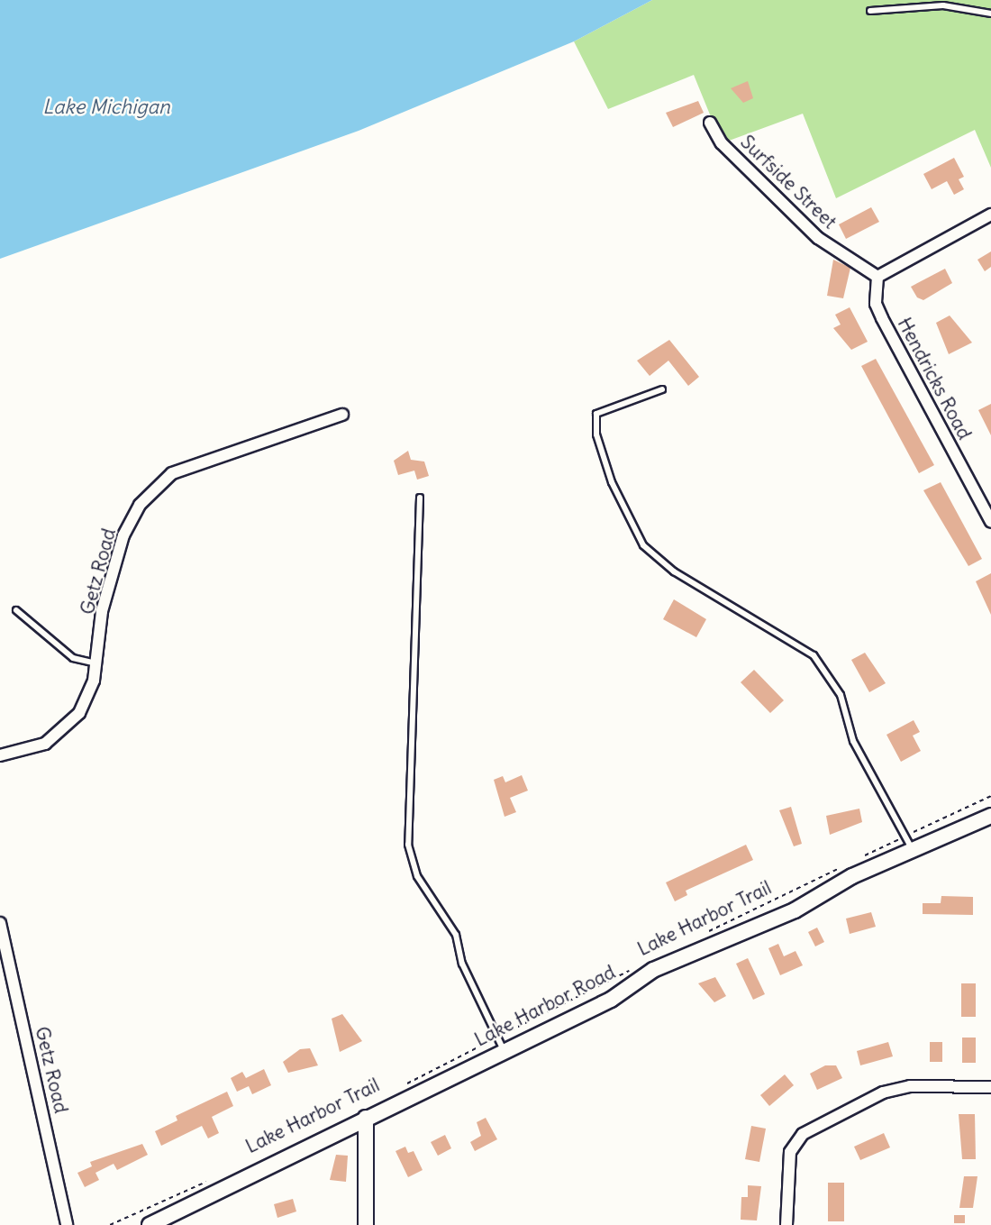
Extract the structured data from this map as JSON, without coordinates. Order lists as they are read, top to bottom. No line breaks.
{"streets":{"street":["Surfside Street","Hendricks Road","Getz Road","Lake Harbor Road"],"path":["Lake Harbor Trail"]},"crossings":[["Surfside Street","Hendricks Road"]],"water":["Lake Michigan"]}
